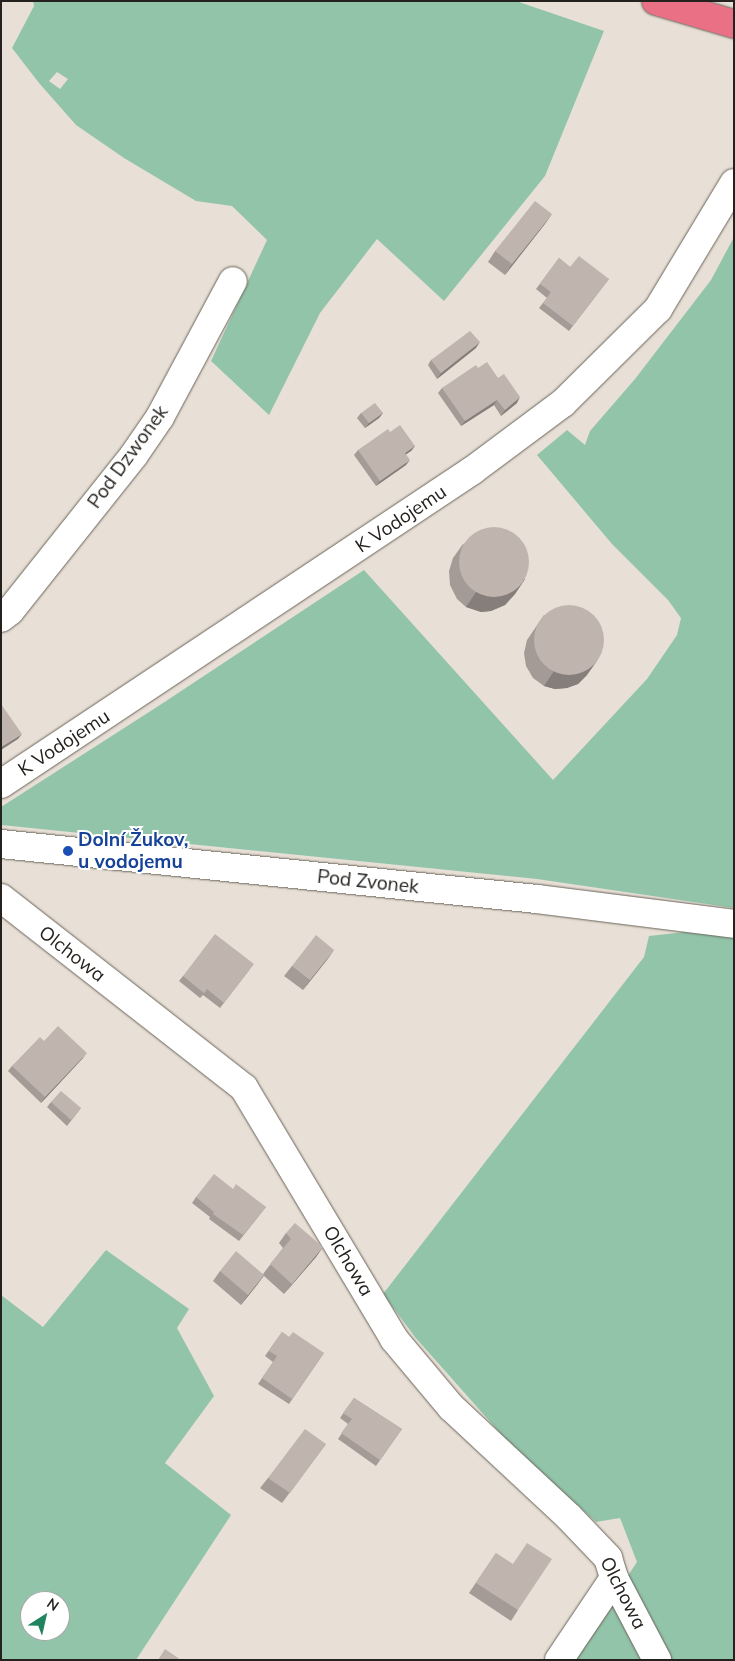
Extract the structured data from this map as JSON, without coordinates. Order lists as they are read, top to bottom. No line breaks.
{"streets":{"street":["Pod Dzwonek","K Vodojemu","Pod Zvonek","Olchowa"]},"places":["Dolní Žukov, u vodojemu"],"north":"top right"}
